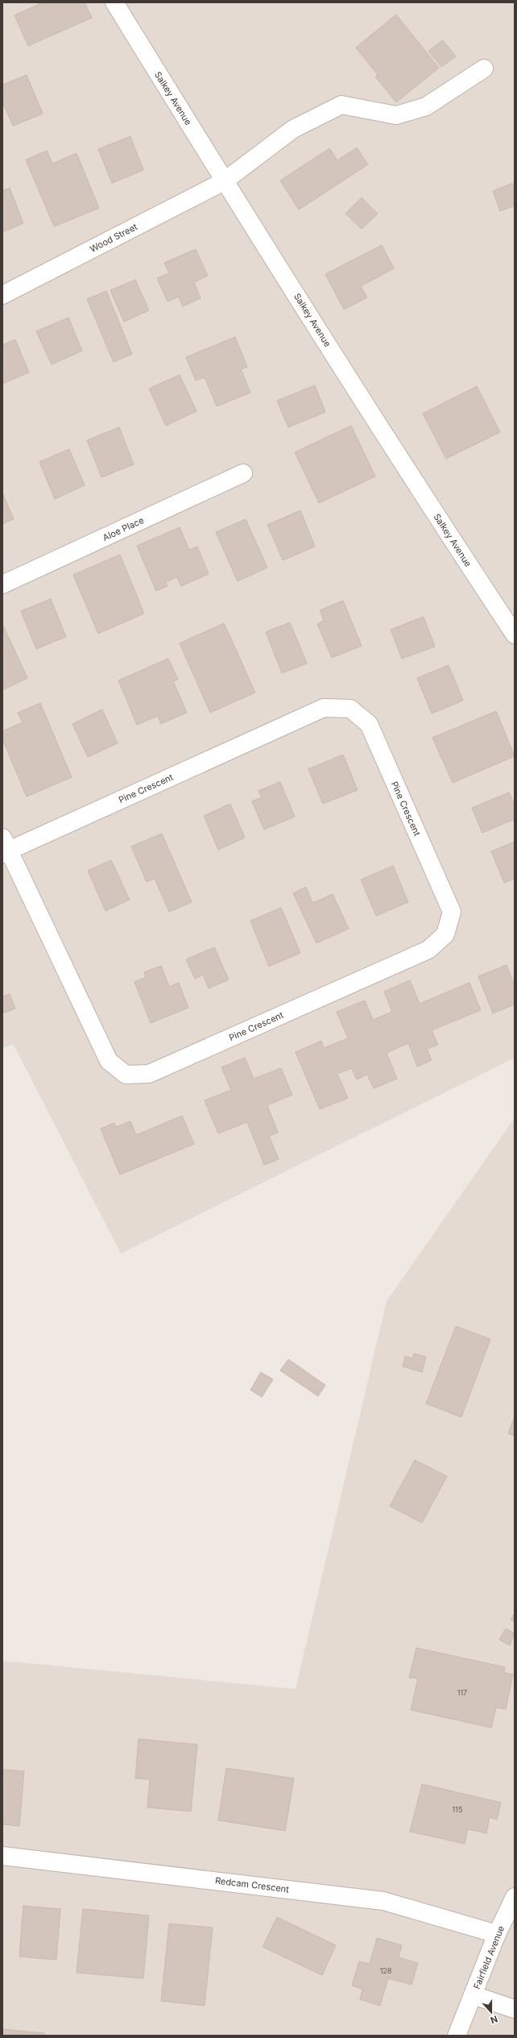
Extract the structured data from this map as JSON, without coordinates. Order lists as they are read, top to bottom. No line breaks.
{"streets":{"street":["Salkey Avenue","Wood Street","Aloe Place","Pine Crescent","Redcam Crescent","Fairfield Avenue"]},"crossings":[["Salkey Avenue","Wood Street"],["Redcam Crescent","Fairfield Avenue"]],"house_numbers":["117","115","128"],"north":"bottom"}
